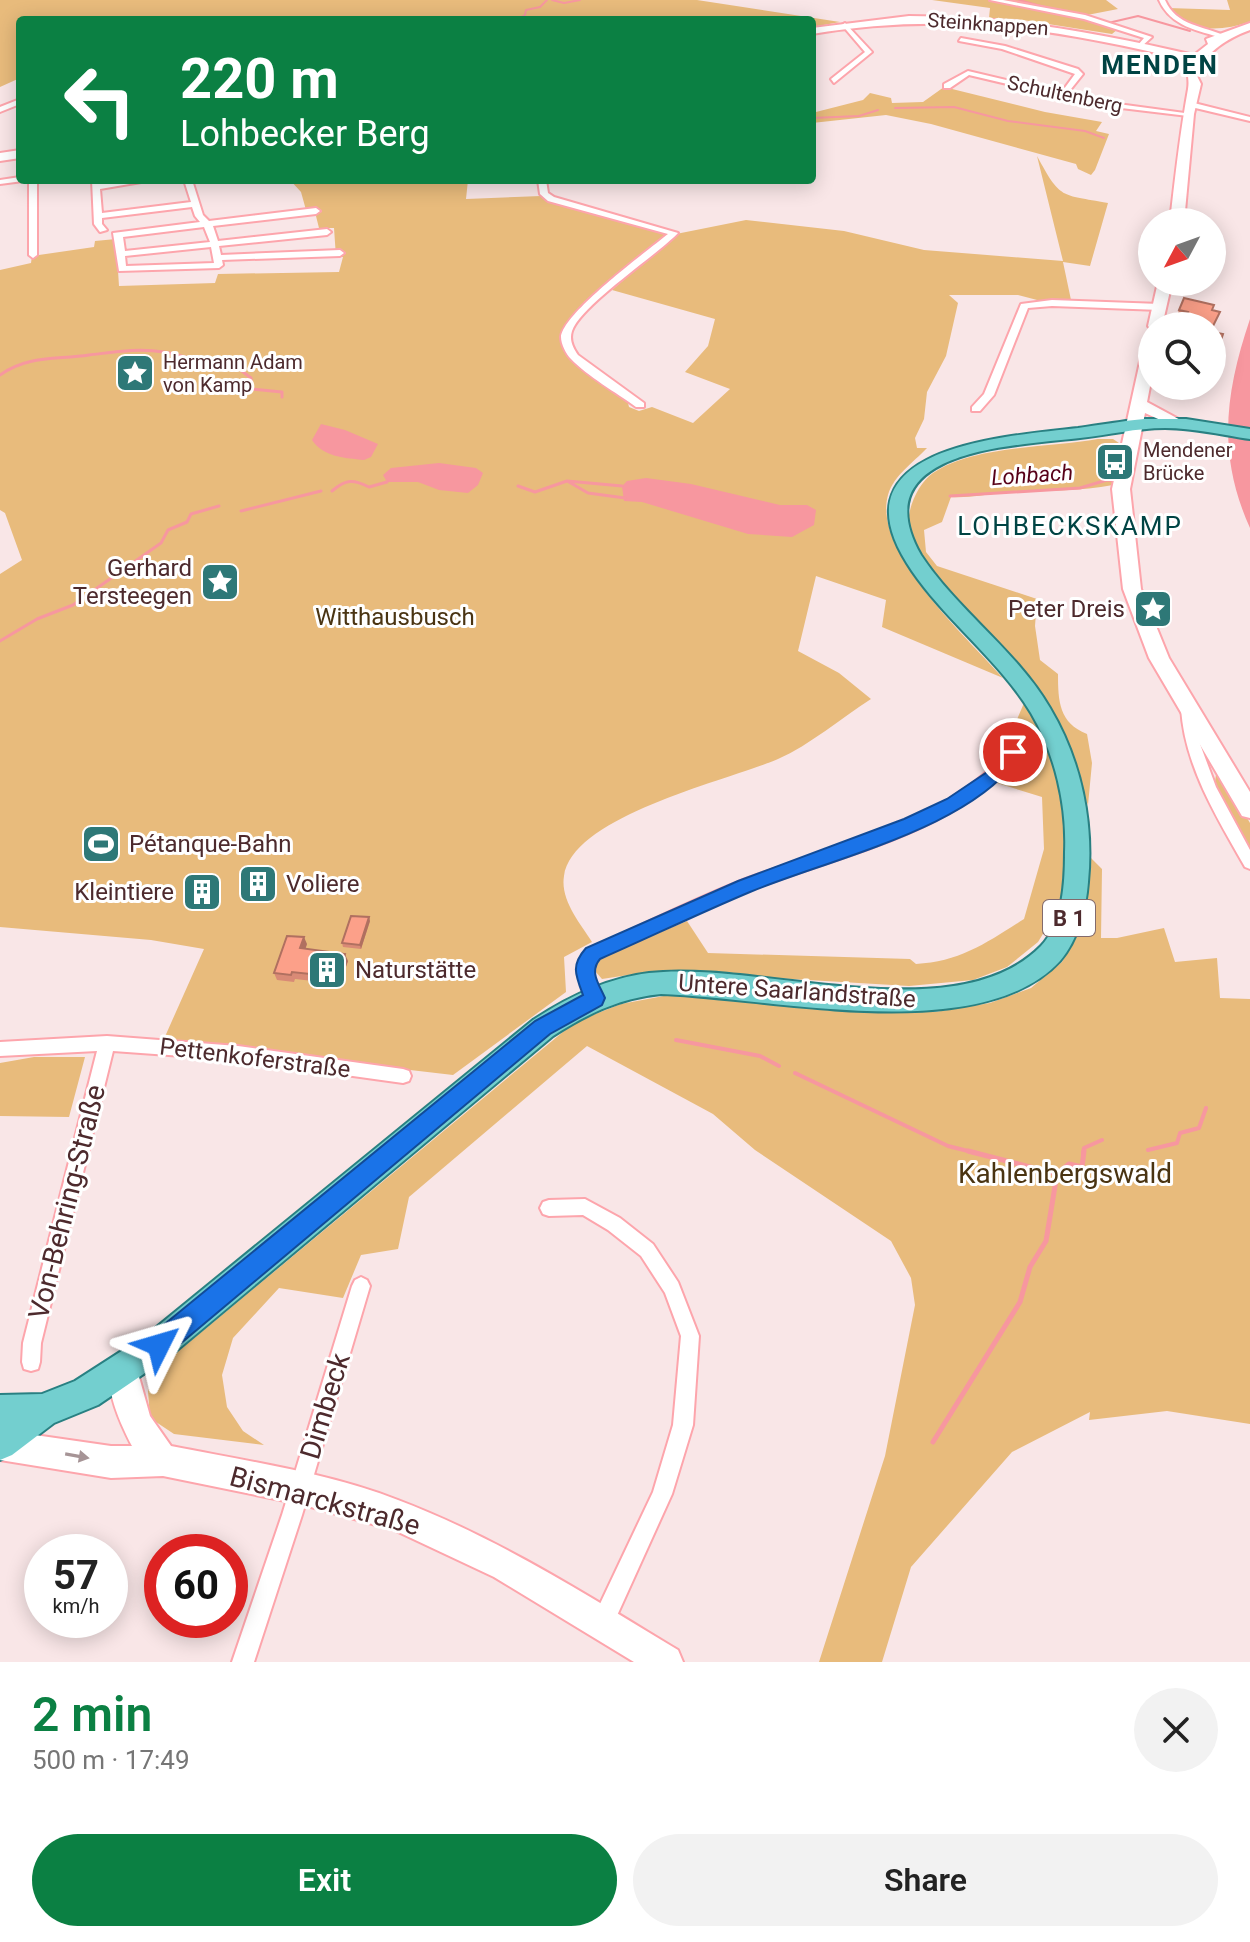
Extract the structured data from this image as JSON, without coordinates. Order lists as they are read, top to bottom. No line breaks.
{"streets":{"main road":["Steinknappen","B 1","Untere Saarlandstraße","Bismarckstraße"],"street":["Schultenberg","Pettenkoferstraße","Von-Behring-Straße","Dimbeck"]},"crossings":[["B 1","Untere Saarlandstraße"],["B 1","Bismarckstraße"],["Pettenkoferstraße","Von-Behring-Straße"],["Dimbeck","Bismarckstraße"]],"districts":["MENDEN","LOHBECKSKAMP"],"water":["Lohbach"],"parks":["Witthausbusch","Kahlenbergswald"],"places":{"place":["Hermann Adam von Kamp","Gerhard Tersteegen","Peter Dreis"],"bus stop":["Mendener Brücke"],"sports":["Pétanque-Bahn"],"building":["Voliere","Kleintiere","Naturstätte"]},"north":"bottom left","page":{"turn":["220 m","Lohbecker Berg"],"speed":"57 km/h","limit":"60","heading":["2 min","500 m · 17:49"],"buttons":["Exit","Share"]}}
